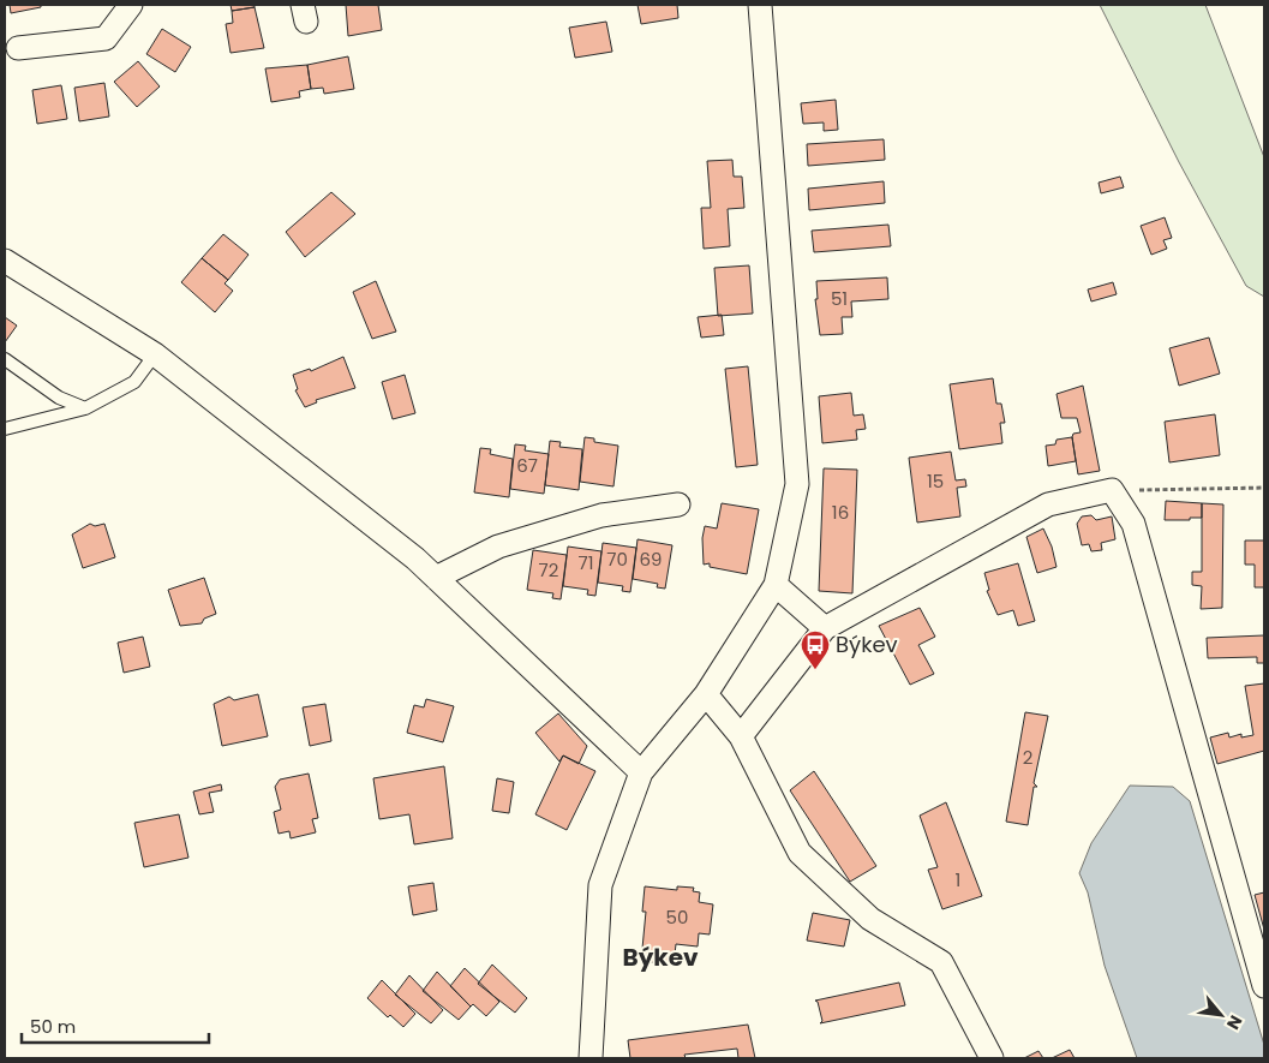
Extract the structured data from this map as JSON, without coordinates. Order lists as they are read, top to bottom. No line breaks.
{"districts":["Býkev"],"places":{"bus stop":["Býkev"]},"house_numbers":["51","67","15","16","70","69","71","72","2","1","50"],"scale_bar":"50 m","north":"bottom right"}
